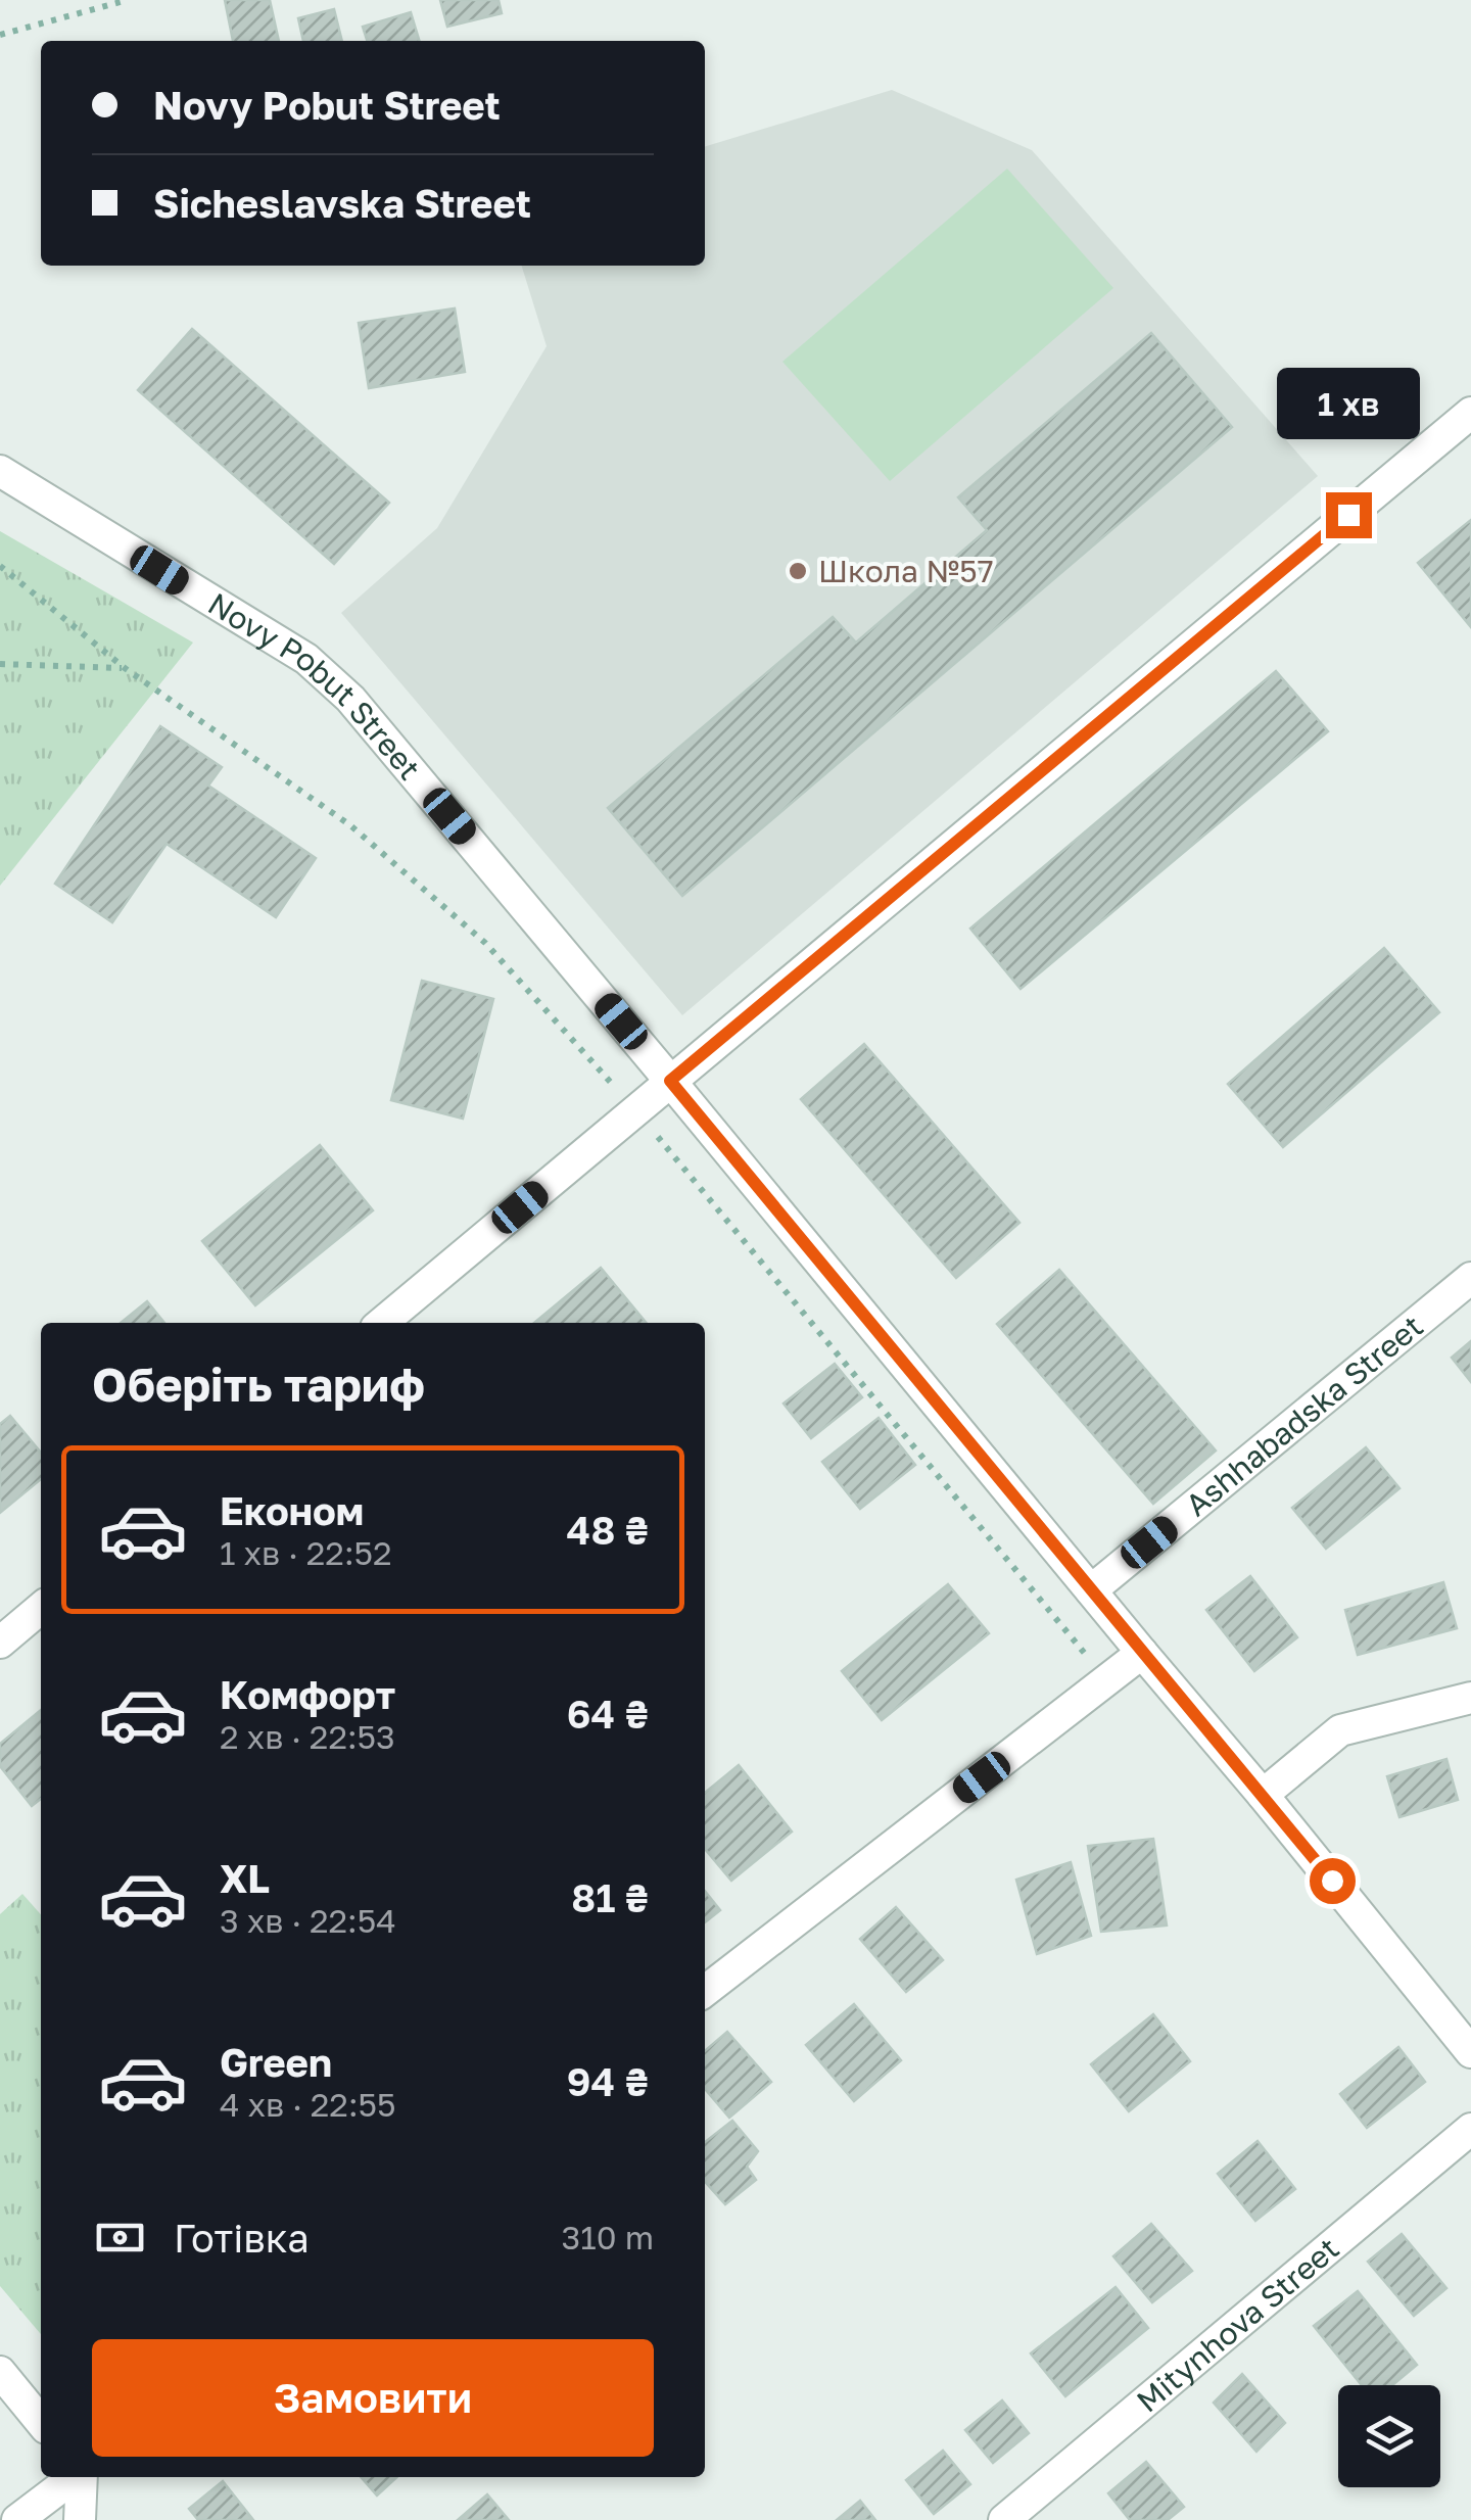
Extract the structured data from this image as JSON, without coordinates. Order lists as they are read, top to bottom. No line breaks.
{"streets":{"street":["Novy Pobut Street","Ashhabadska Street","Mitynhova Street"]},"crossings":[["Novy Pobut Street","Ashhabadska Street"]],"places":["Школа №57"],"page":{"banner":["Novy Pobut Street","Sicheslavska Street"],"bubble":"1 хв","heading":"Оберіть тариф","list":[{"name":"Економ","note":"1 хв · 22:52","value":"48 ₴"},{"name":"Комфорт","note":"2 хв · 22:53","value":"64 ₴"},{"name":"XL","note":"3 хв · 22:54","value":"81 ₴"},{"name":"Green","note":"4 хв · 22:55","value":"94 ₴"}],"pay":["Готівка","310 m"],"buttons":"Замовити"}}
